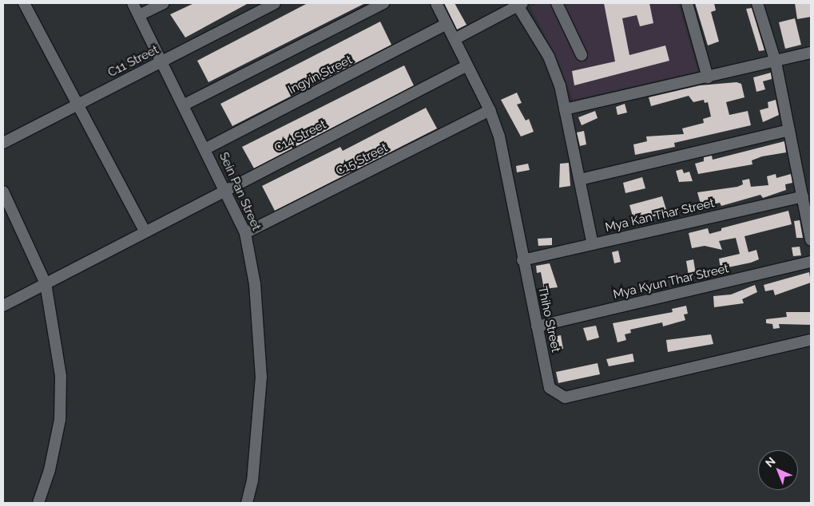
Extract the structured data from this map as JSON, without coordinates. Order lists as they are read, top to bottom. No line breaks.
{"streets":{"street":["C11 Street","Ingyin Street","C14 Street","C15 Street","Sein Pan Street","Mya Kan Thar Street","Mya Kyun Thar Street","Thiho Street"]},"crossings":[["C11 Street","Sein Pan Street"],["Ingyin Street","Sein Pan Street"],["Ingyin Street","Thiho Street"],["C14 Street","Sein Pan Street"],["C14 Street","Thiho Street"],["C15 Street","Sein Pan Street"],["C15 Street","Thiho Street"],["Mya Kan Thar Street","Thiho Street"],["Mya Kyun Thar Street","Thiho Street"]],"north":"top left"}
